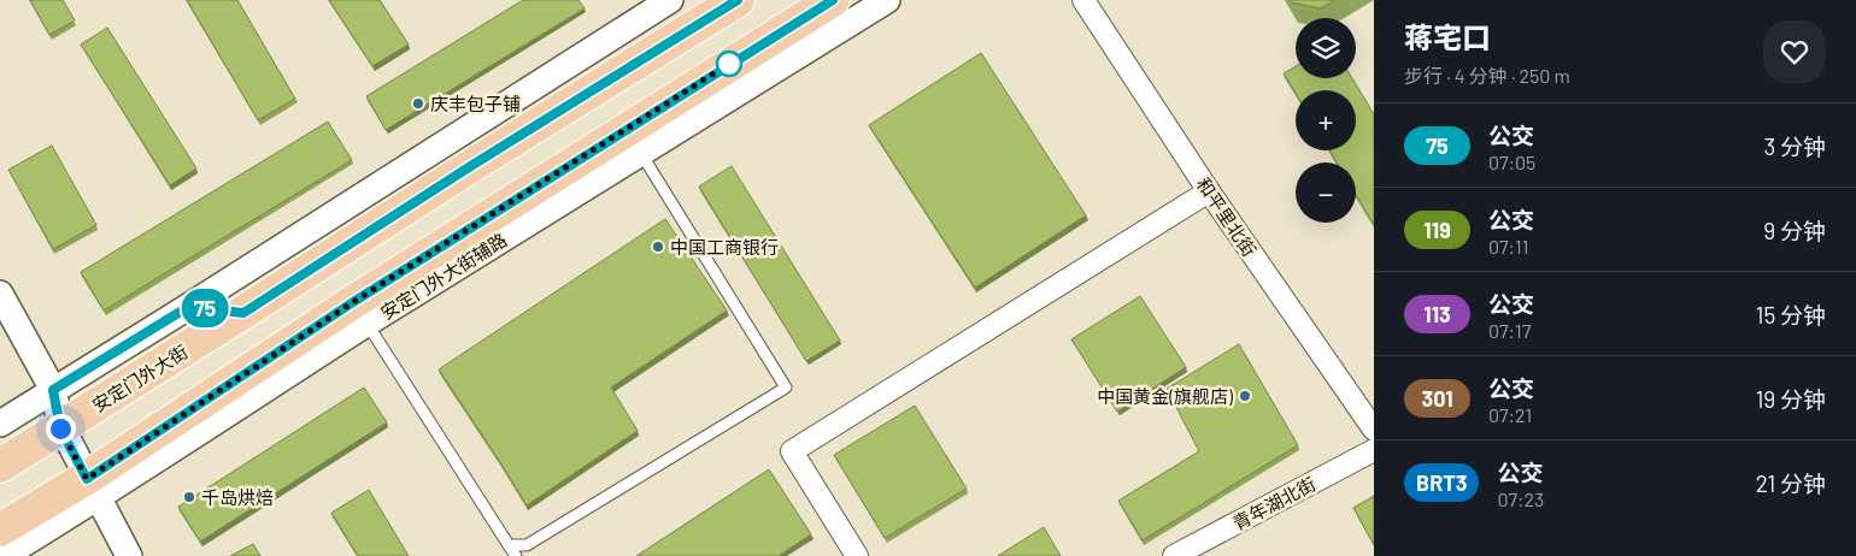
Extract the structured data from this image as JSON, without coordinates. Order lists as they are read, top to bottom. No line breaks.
{"streets":{"main road":["安定门外大街"],"street":["和平里北街","青年湖北街"]},"places":["庆丰包子铺","中国工商银行","中国黄金(旗舰店)","千岛烘焙"],"lines":["bus line 75"],"page":{"on_map":"75","heading":["蒋宅口","步行 · 4 分钟 · 250 m"],"map_buttons":["+","−"],"list":[{"mark":"75","name":"公交","note":"07:05","value":"3 分钟"},{"mark":"119","name":"公交","note":"07:11","value":"9 分钟"},{"mark":"113","name":"公交","note":"07:17","value":"15 分钟"},{"mark":"301","name":"公交","note":"07:21","value":"19 分钟"},{"mark":"BRT3","name":"公交","note":"07:23","value":"21 分钟"}]}}
